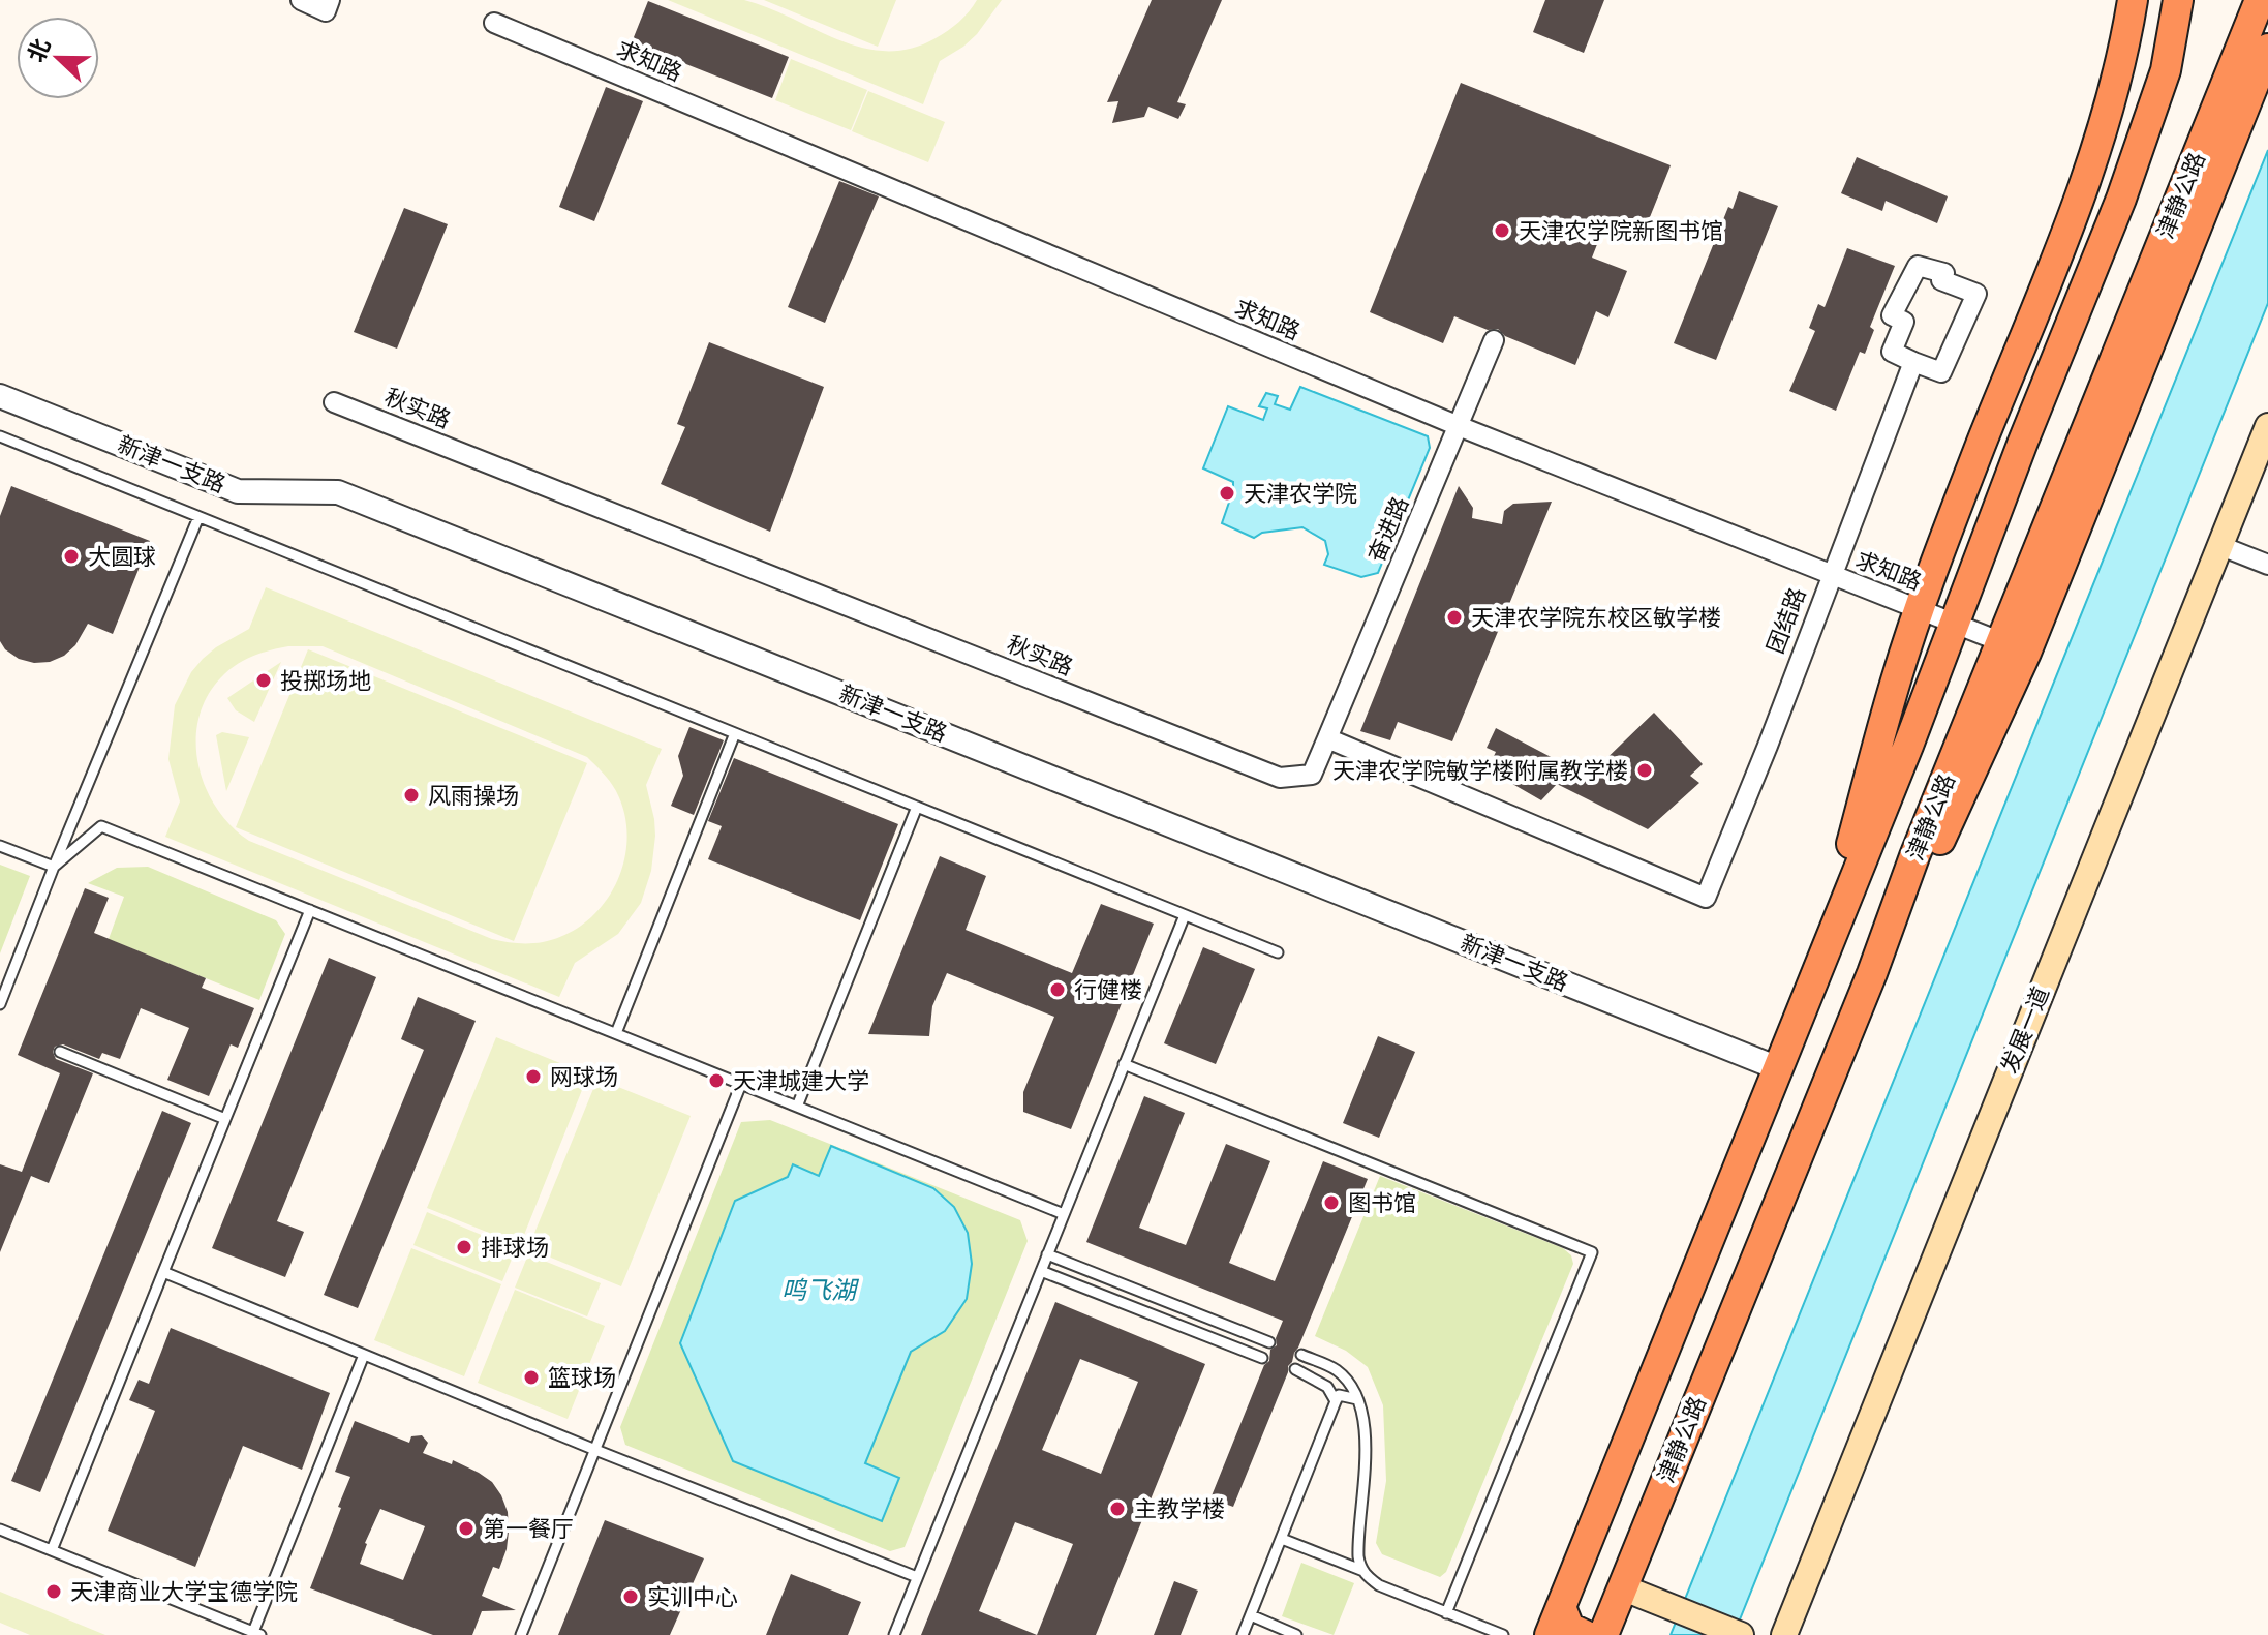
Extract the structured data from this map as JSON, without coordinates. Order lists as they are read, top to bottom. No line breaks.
{"streets":{"highway":["津静公路"],"main road":["发展一道"],"street":["求知路","秋实路","新津一支路","奋进路","团结路"]},"crossings":[["求知路","津静公路"],["求知路","奋进路"],["求知路","团结路"],["秋实路","奋进路"],["秋实路","团结路"],["奋进路","团结路"]],"water":["鸣飞湖"],"places":["天津农学院新图书馆","天津农学院","大圆球","天津农学院东校区敏学楼","投掷场地","天津农学院敏学楼附属教学楼","风雨操场","行健楼","网球场","天津城建大学","图书馆","排球场","篮球场","主教学楼","第一餐厅","天津商业大学宝德学院","实训中心"],"north":"left"}
